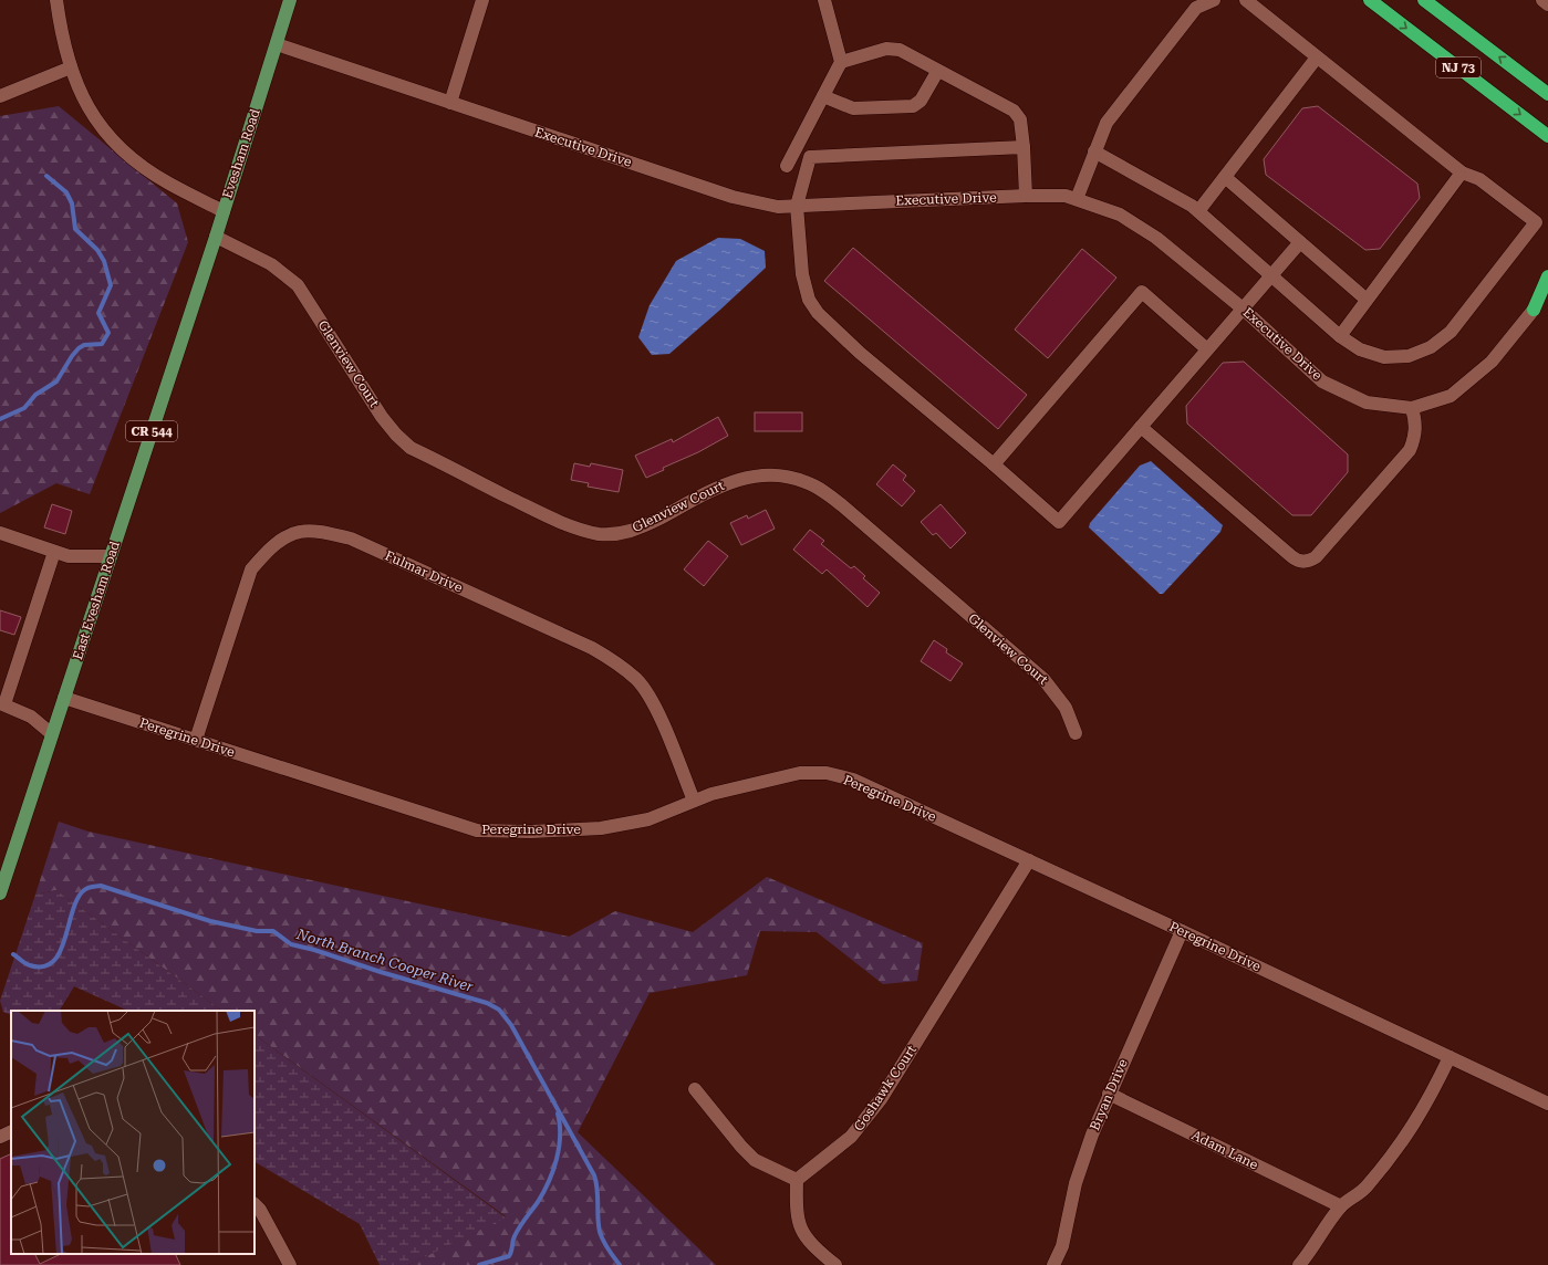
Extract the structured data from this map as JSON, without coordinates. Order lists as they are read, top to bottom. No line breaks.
{"streets":{"highway":["NJ 73"],"main road":["Evesham Road","CR 544","East Evesham Road"],"street":["Executive Drive","Glenview Court","Fulmar Drive","Peregrine Drive","Goshawk Court","Bryan Drive","Adam Lane"]},"crossings":[["Executive Drive","Evesham Road"],["Evesham Road","Glenview Court"],["Evesham Road","East Evesham Road"],["Fulmar Drive","Peregrine Drive"],["East Evesham Road","Peregrine Drive"],["Peregrine Drive","Goshawk Court"],["Peregrine Drive","Bryan Drive"],["Bryan Drive","Adam Lane"]],"water":["North Branch Cooper River"]}
